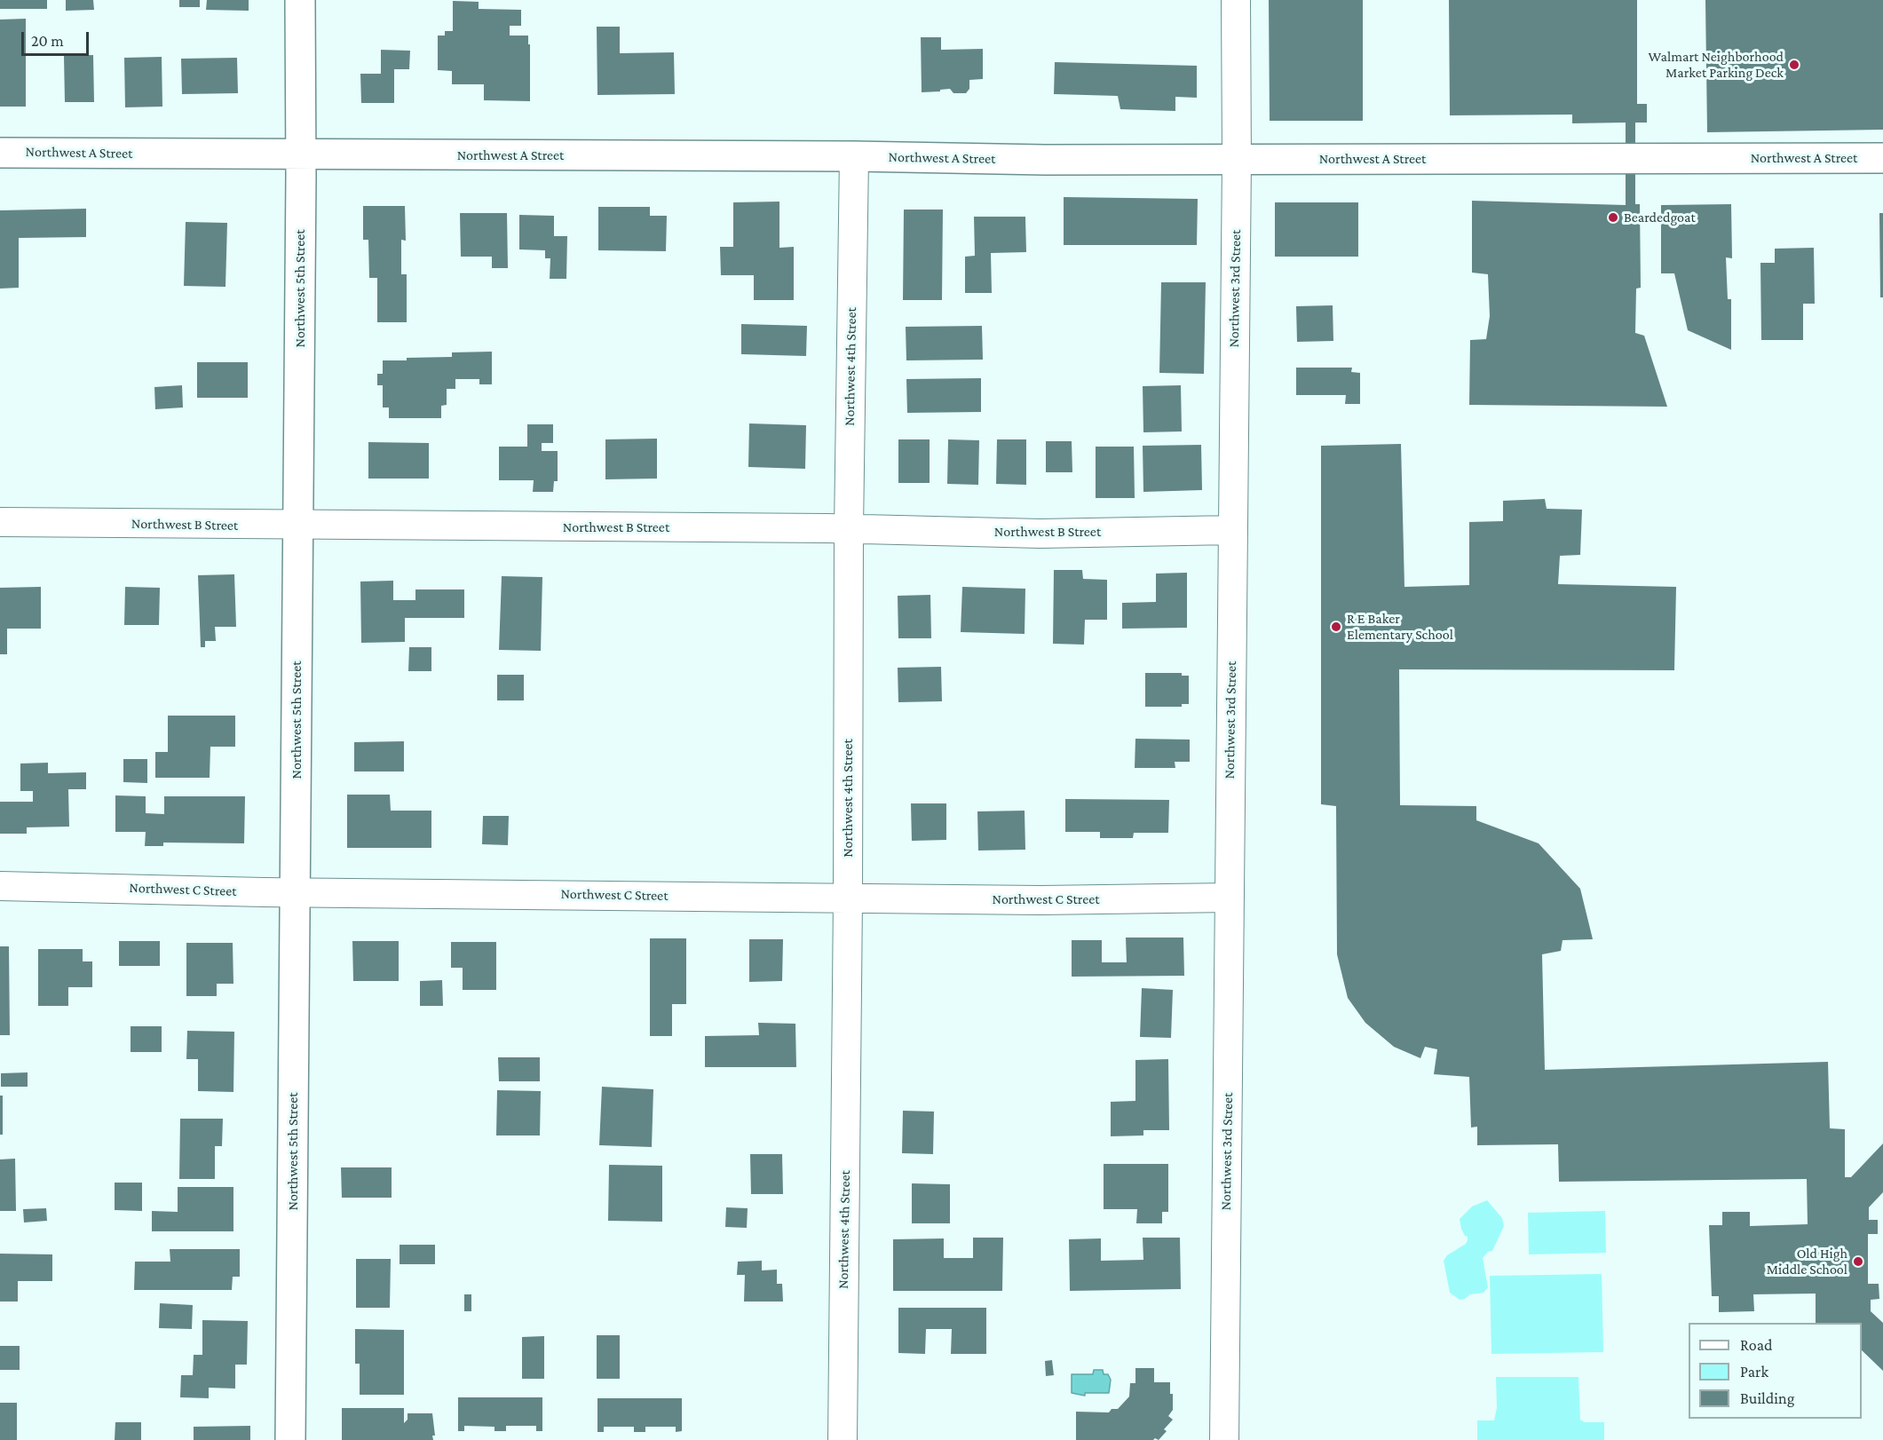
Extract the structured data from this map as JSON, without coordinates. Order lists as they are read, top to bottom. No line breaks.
{"streets":{"street":["Northwest A Street","Northwest 5th Street","Northwest 3rd Street","Northwest 4th Street","Northwest B Street","Northwest C Street"]},"crossings":[["Northwest A Street","Northwest 5th Street"],["Northwest A Street","Northwest 3rd Street"],["Northwest A Street","Northwest 4th Street"],["Northwest 5th Street","Northwest B Street"],["Northwest 5th Street","Northwest C Street"],["Northwest 3rd Street","Northwest B Street"],["Northwest 3rd Street","Northwest C Street"],["Northwest 4th Street","Northwest B Street"],["Northwest 4th Street","Northwest C Street"]],"places":["Walmart Neighborhood Market Parking Deck","Beardedgoat","R E Baker Elementary School","Old High Middle School"],"legend":["Road","Park","Building"],"scale_bar":"20 m"}
